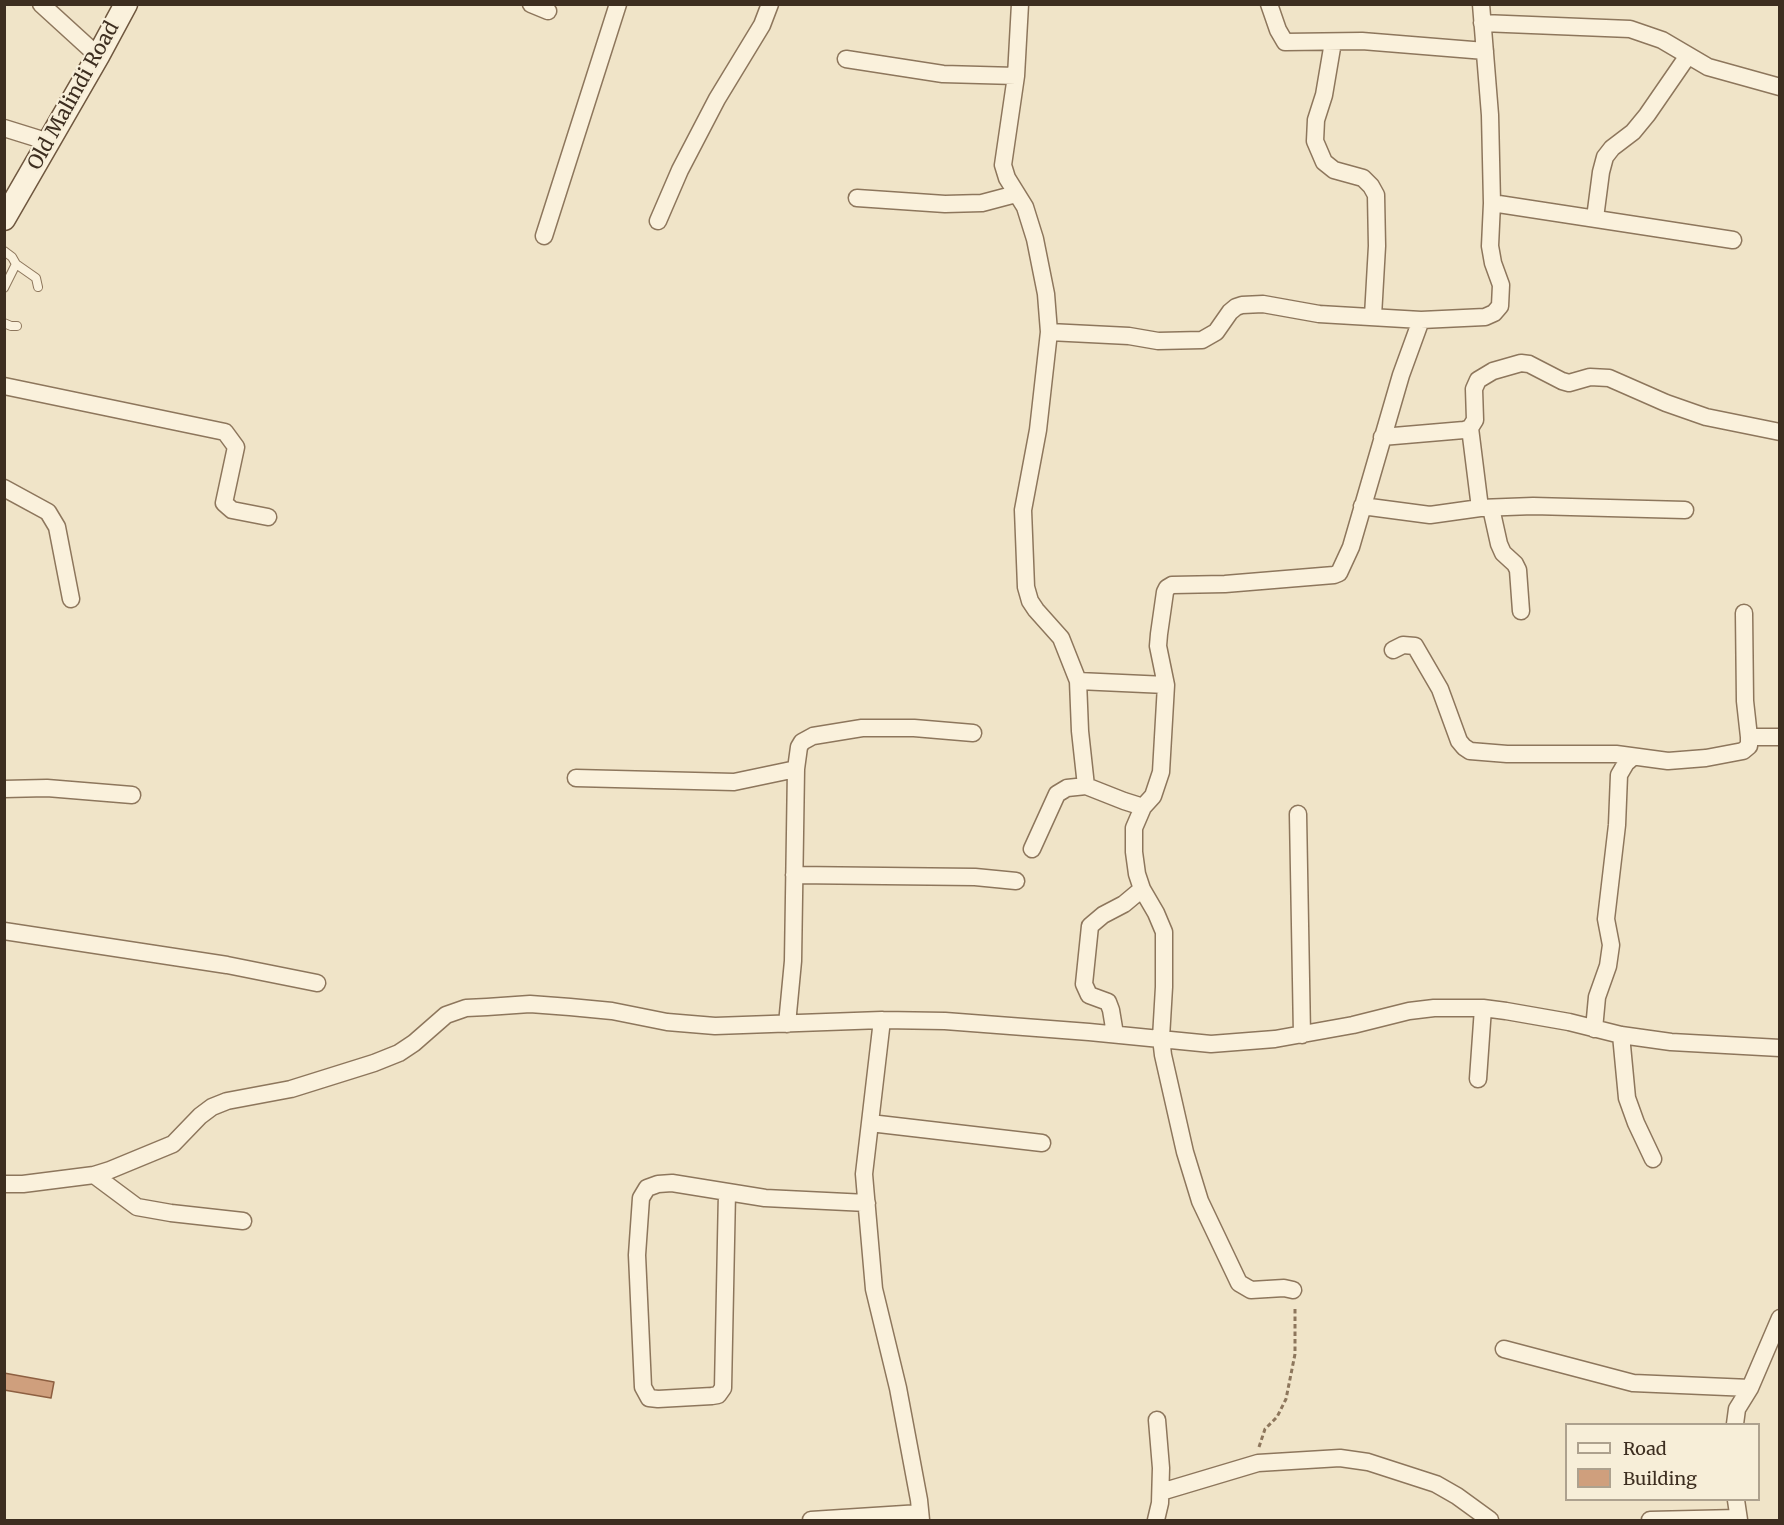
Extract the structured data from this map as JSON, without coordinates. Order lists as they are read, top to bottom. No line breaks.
{"streets":{"main road":["Old Malindi Road"]},"legend":["Road","Building"]}
